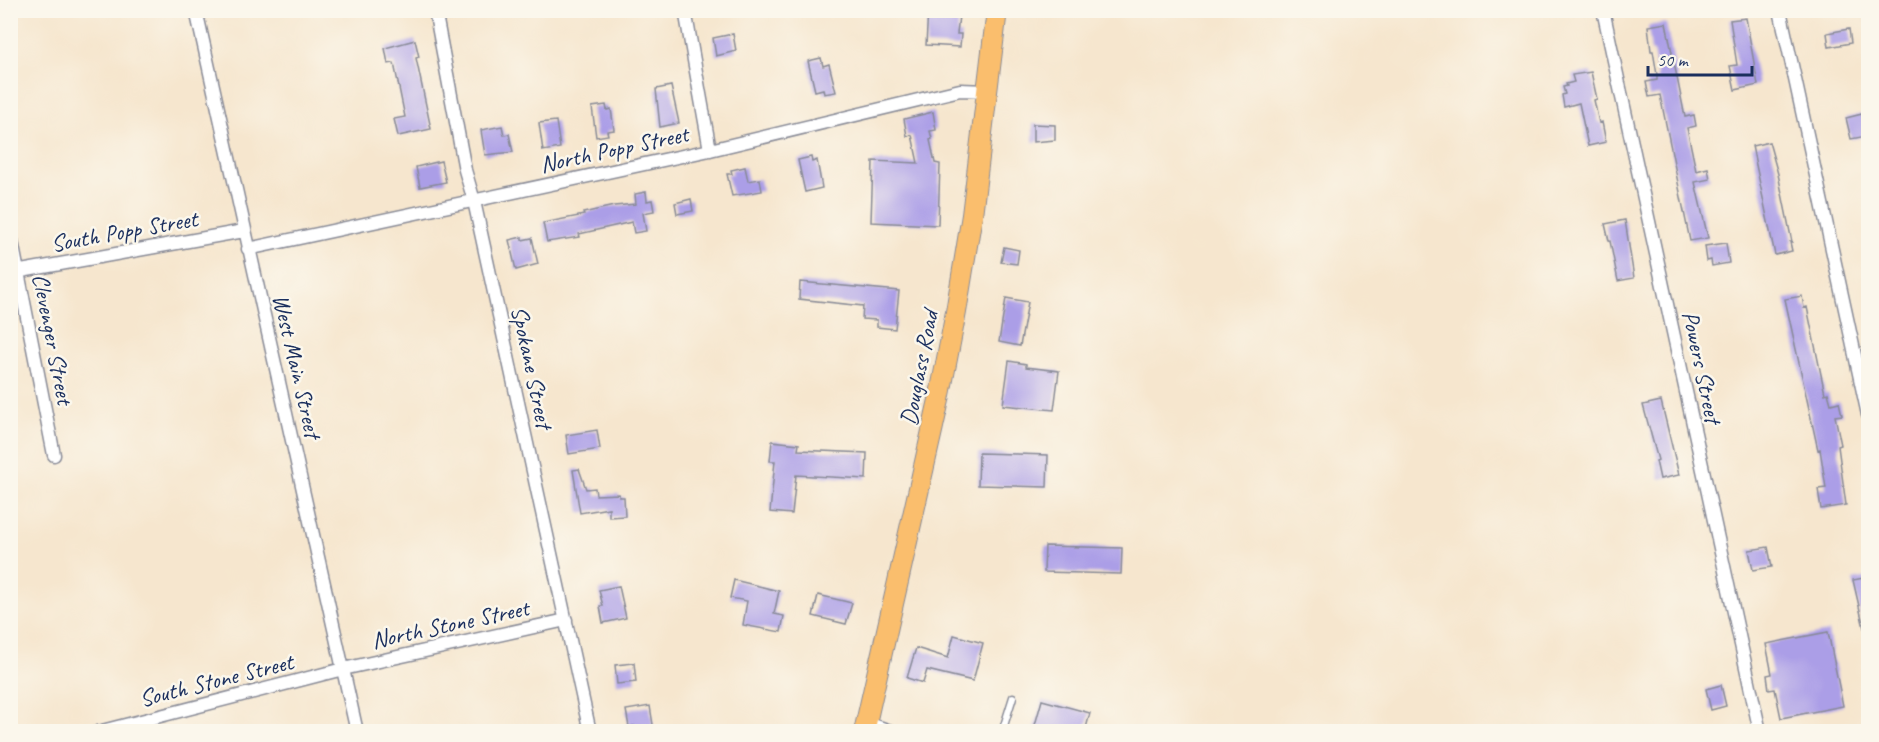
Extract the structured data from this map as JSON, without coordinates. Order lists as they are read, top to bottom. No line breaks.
{"streets":{"main road":["Douglass Road"],"street":["North Popp Street","South Popp Street","Clevenger Street","West Main Street","Spokane Street","Powers Street","North Stone Street","South Stone Street"]},"crossings":[["North Popp Street","West Main Street"],["North Popp Street","Spokane Street"],["North Popp Street","Douglass Road"],["South Popp Street","Clevenger Street"],["South Popp Street","West Main Street"],["West Main Street","North Stone Street"],["West Main Street","South Stone Street"],["Spokane Street","North Stone Street"],["North Stone Street","South Stone Street"]],"scale_bar":"50 m"}
